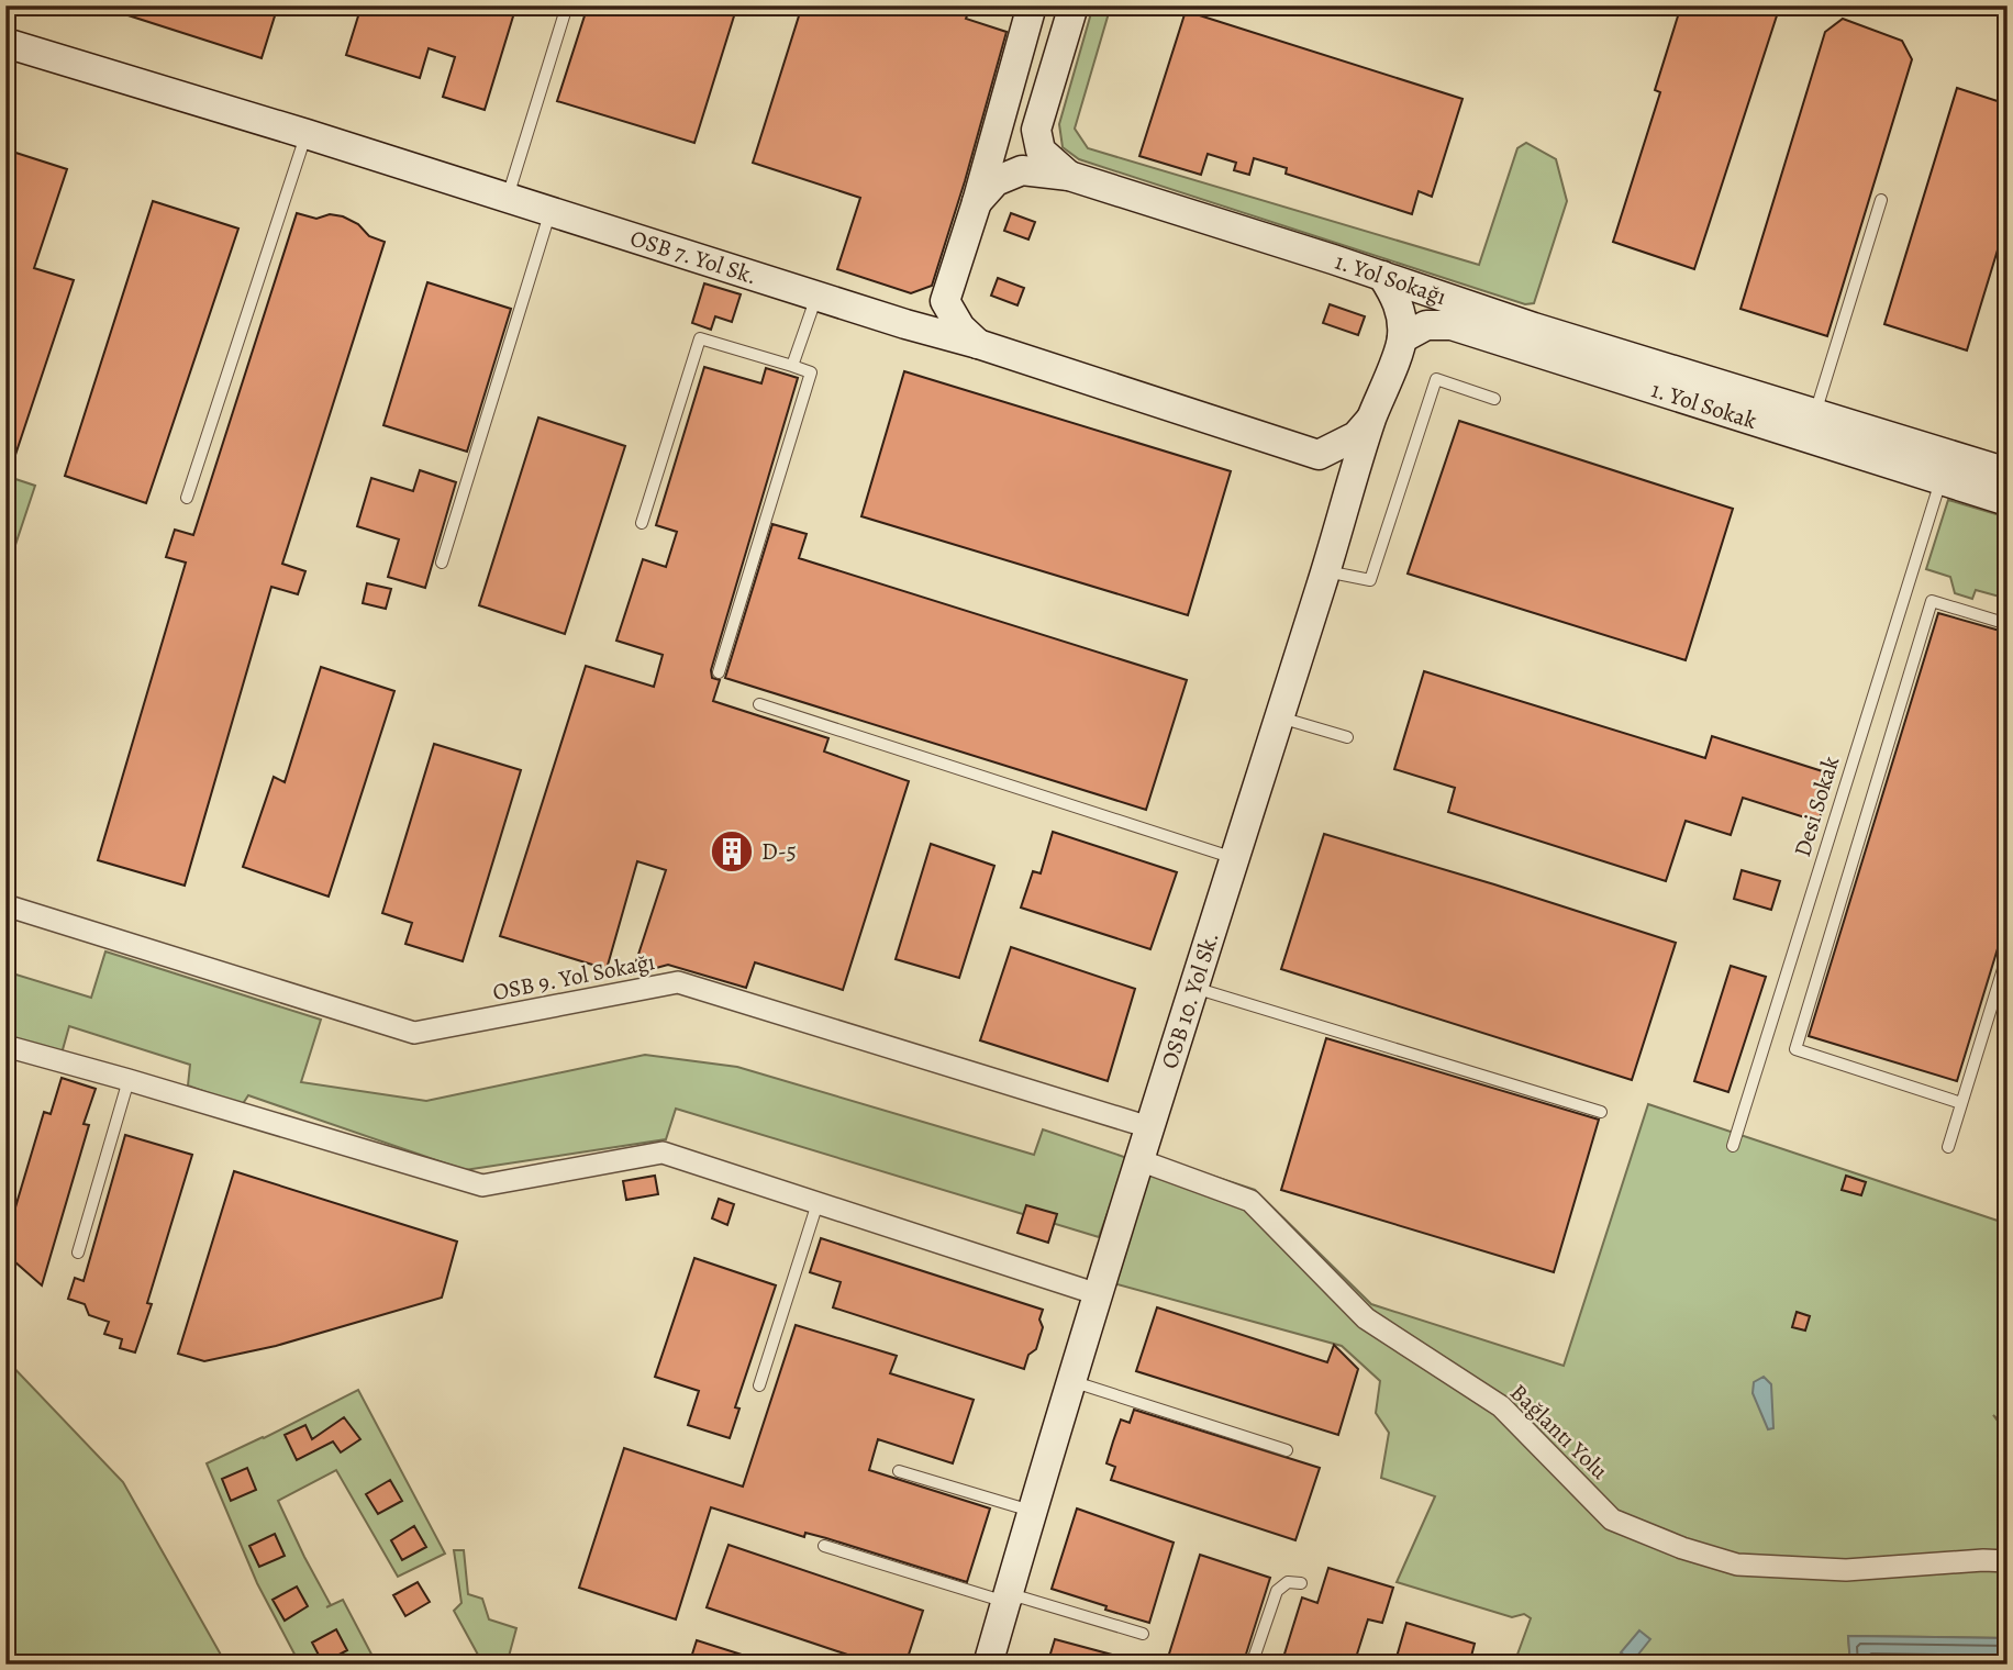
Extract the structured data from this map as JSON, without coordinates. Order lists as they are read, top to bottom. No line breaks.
{"streets":{"street":["OSB 7. Yol Sk.","1. Yol Sokağı","1. Yol Sokak","OSB 9. Yol Sokağı","OSB 10. Yol Sk.","Bağlantı Yolu"],"lane":["Desi Sokak"]},"crossings":[["1. Yol Sokağı","1. Yol Sokak"],["1. Yol Sokak","Desi Sokak"],["1. Yol Sokak","OSB 10. Yol Sk."],["OSB 9. Yol Sokağı","OSB 10. Yol Sk."],["OSB 10. Yol Sk.","Bağlantı Yolu"]],"places":{"building":["D-5"]}}
